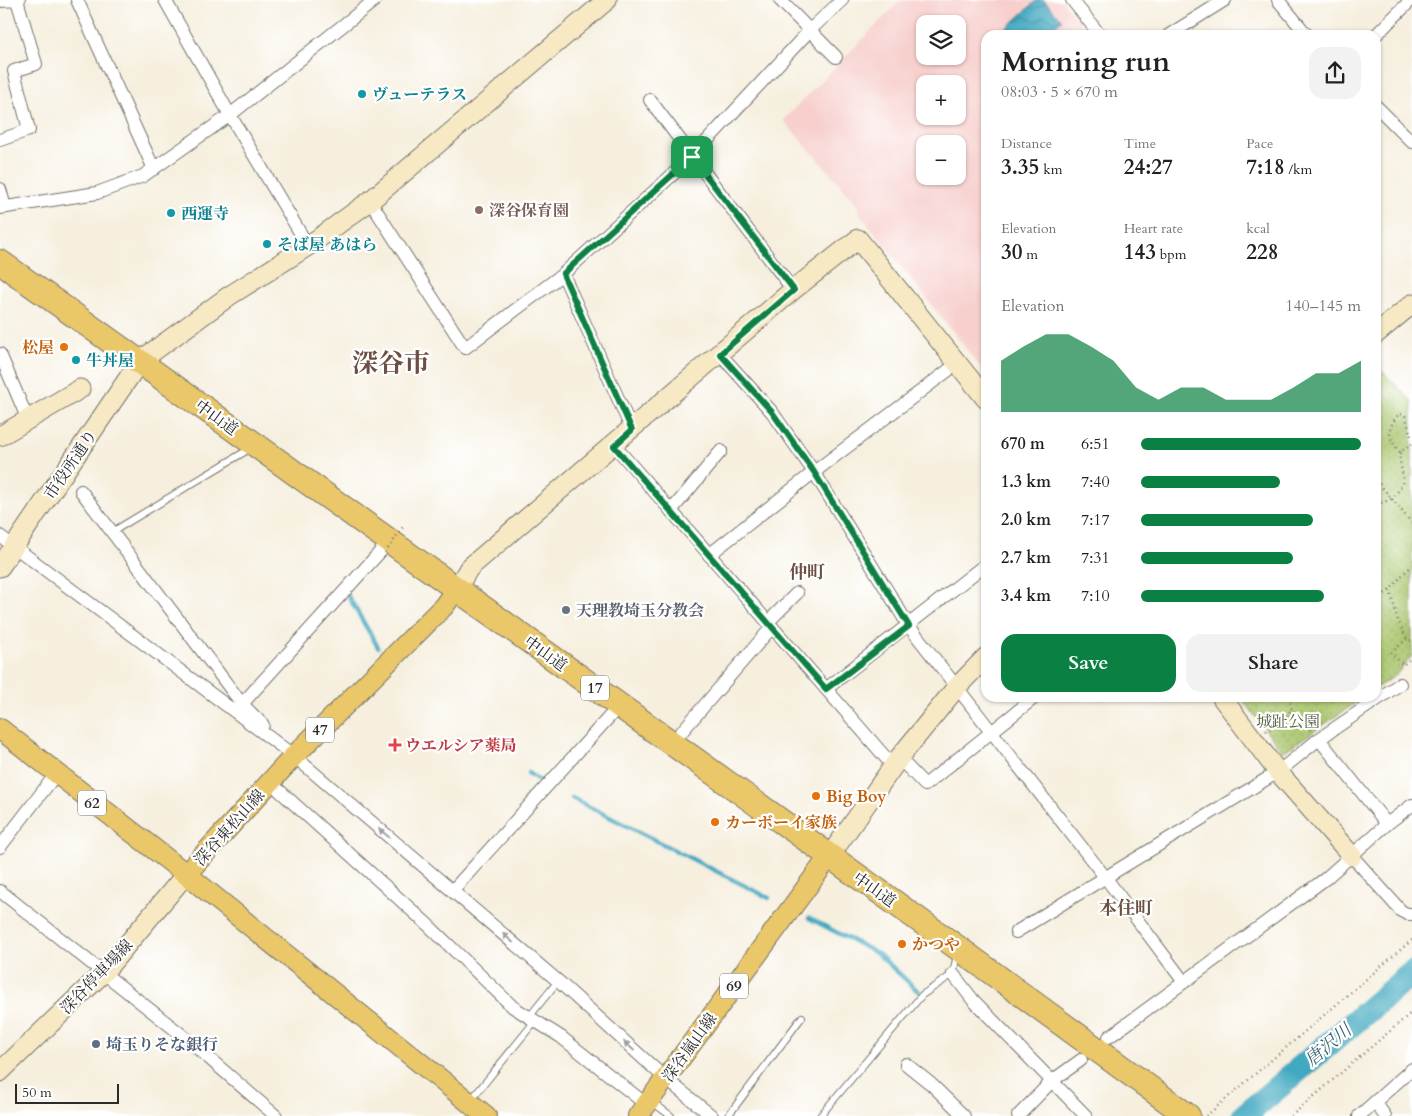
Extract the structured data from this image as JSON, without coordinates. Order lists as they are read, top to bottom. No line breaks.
{"streets":{"highway":["中山道","17"],"main road":["47","62","深谷東松山線","69","深谷嵐山線"],"street":["市役所通り","深谷停車場線"]},"crossings":[["中山道","市役所通り"],["中山道","深谷東松山線"],["中山道","深谷嵐山線"],["62","深谷東松山線"],["62","深谷停車場線"],["深谷東松山線","深谷停車場線"]],"districts":["深谷市","仲町","本住町"],"water":["唐沢川"],"parks":["城趾公園"],"places":{"other":["ヴューテラス","深谷保育園","西運寺","そば屋 あはら","松屋","牛丼屋","天理教埼玉分教会","Big Boy","カーボーイ家族","かつや","埼玉りそな銀行"],"health":["ウエルシア薬局"]},"scale_bar":"50 m","page":{"map_buttons":["+","−"],"heading":["Morning run","08:03 · 5 × 670 m"],"stats":[["Distance","3.35 km"],["Time","24:27"],["Pace","7:18 /km"],["Elevation","30 m"],["Heart rate","143 bpm"],["kcal","228"]],"chart":["Elevation","140–145 m"],"list":[{"name":"670 m","note":"6:51"},{"name":"1.3 km","note":"7:40"},{"name":"2.0 km","note":"7:17"},{"name":"2.7 km","note":"7:31"},{"name":"3.4 km","note":"7:10"}],"buttons":["Save","Share"],"scale":"50 m"}}
